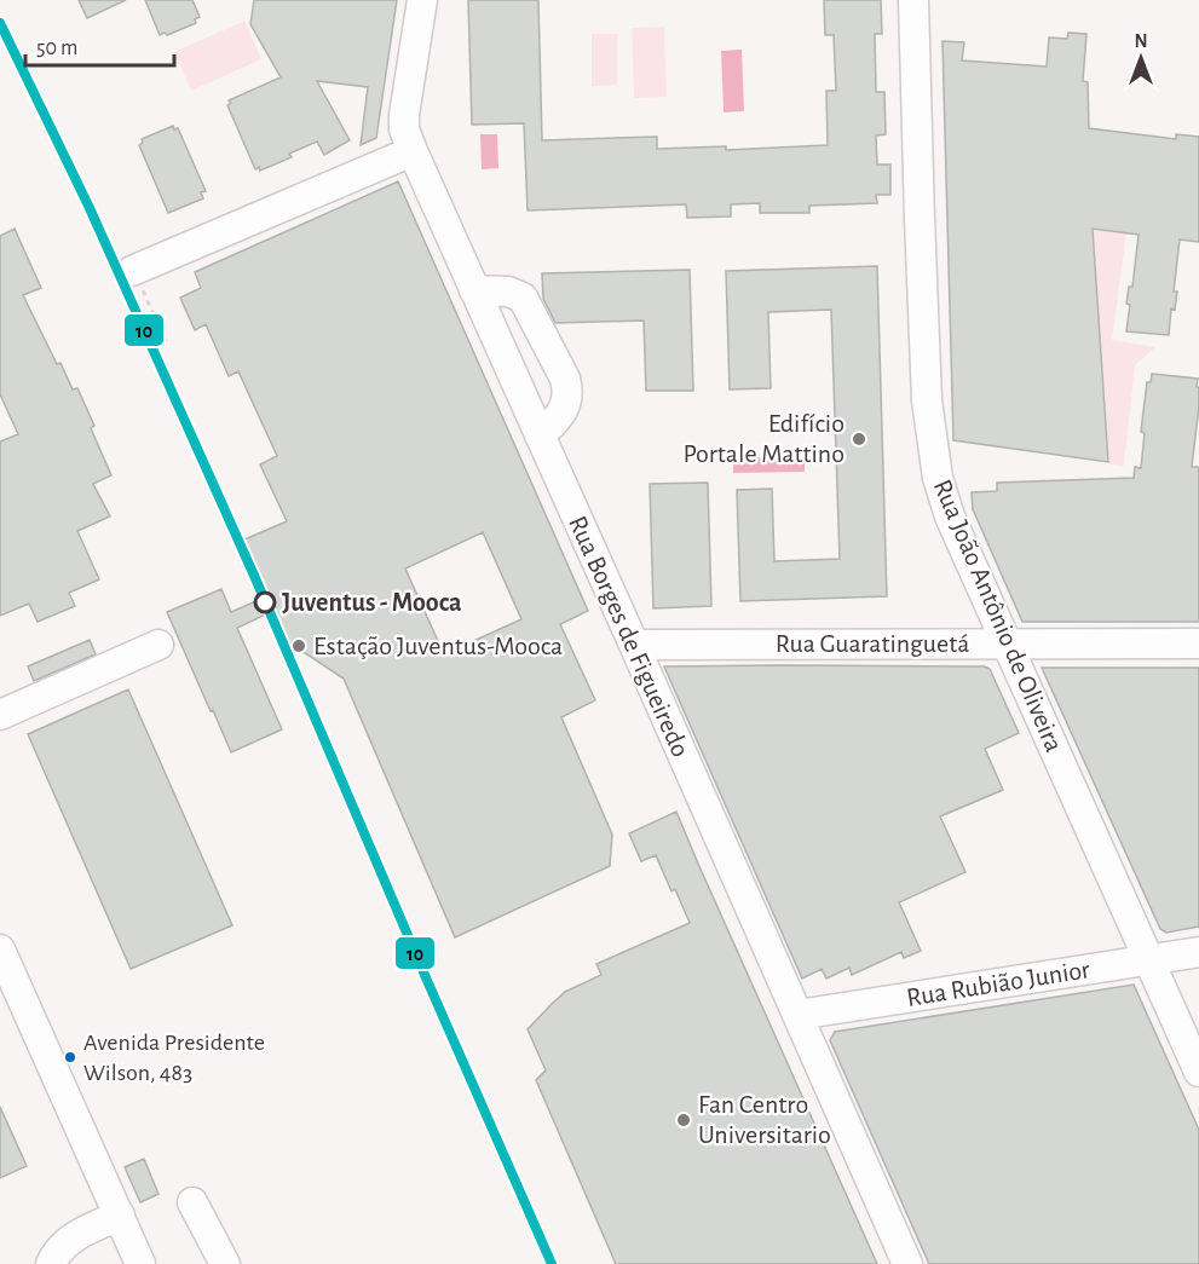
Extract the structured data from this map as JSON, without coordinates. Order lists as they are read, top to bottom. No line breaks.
{"streets":{"street":["Rua João Antônio de Oliveira","Rua Borges de Figueiredo","Rua Guaratinguetá","Rua Rubião Junior"]},"crossings":[["Rua João Antônio de Oliveira","Rua Guaratinguetá"],["Rua João Antônio de Oliveira","Rua Rubião Junior"],["Rua Borges de Figueiredo","Rua Guaratinguetá"],["Rua Borges de Figueiredo","Rua Rubião Junior"]],"places":["Edifício Portale Mattino","Juventus - Mooca","Estação Juventus-Mooca","Avenida Presidente Wilson, 483","Fan Centro Universitario"],"lines":["transit line 10"],"scale_bar":"50 m","north":"top"}
